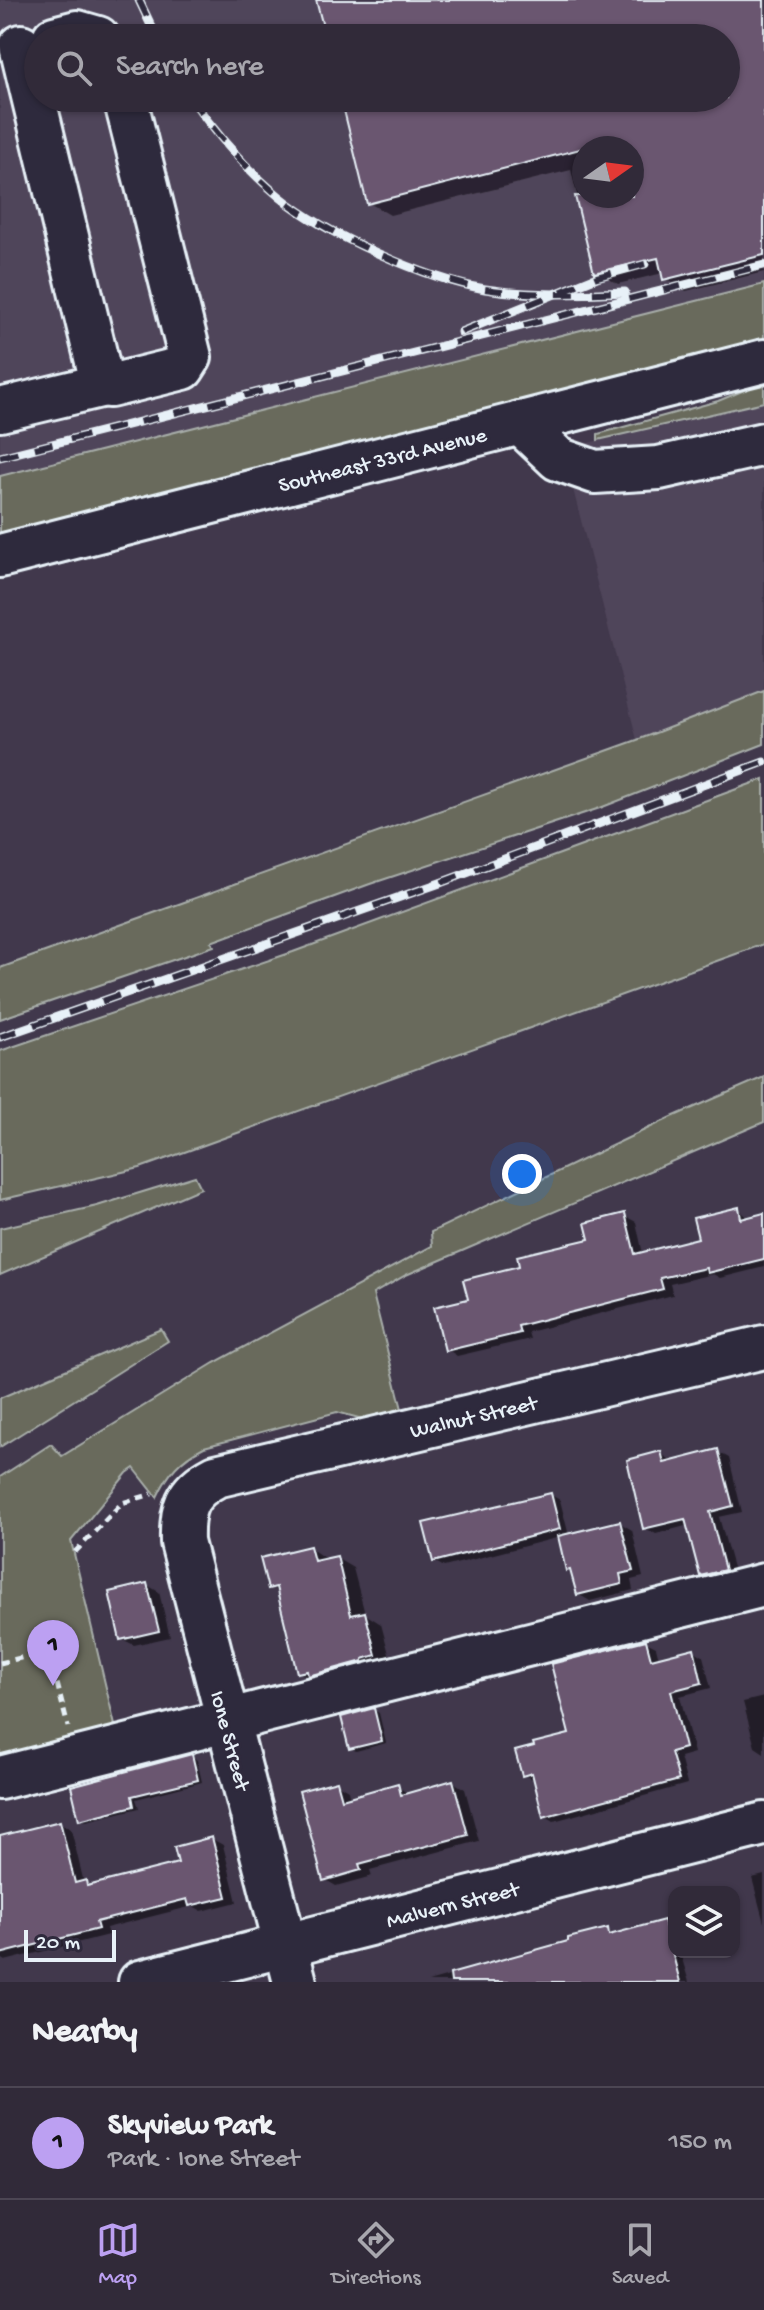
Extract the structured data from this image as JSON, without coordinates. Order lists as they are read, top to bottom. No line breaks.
{"streets":{"street":["Southeast 33rd Avenue","Walnut Street","Ione Street","Malvern Street"]},"crossings":[["Walnut Street","Ione Street"],["Ione Street","Malvern Street"]],"scale_bar":"20 m","north":"right","page":{"search":"Search here","pins":"1","scale":"20 m","heading":"Nearby","list":[{"mark":"1","name":"Skyview Park","note":"Park · Ione Street","value":"150 m"}],"nav":["Map","Directions","Saved"]}}
